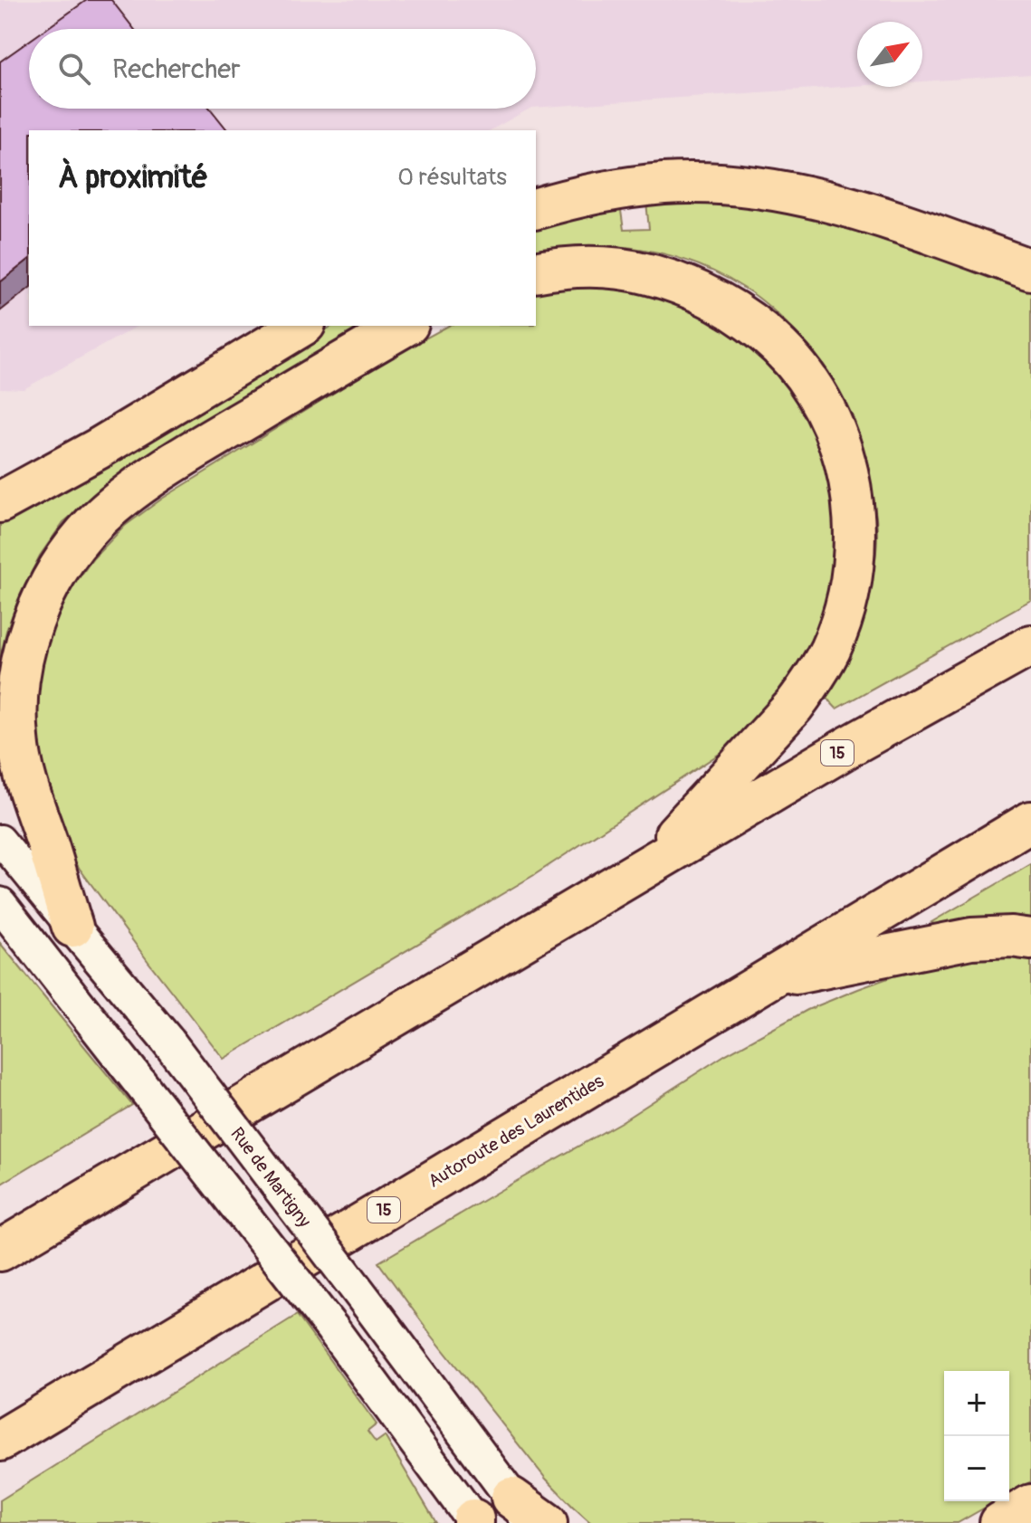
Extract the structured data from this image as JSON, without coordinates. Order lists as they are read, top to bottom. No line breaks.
{"streets":{"highway":["15","Autoroute des Laurentides"],"main road":["Rue de Martigny"]},"north":"top right","page":{"search":"Rechercher","heading":["À proximité","0 résultats"],"map_buttons":["+","−"]}}
